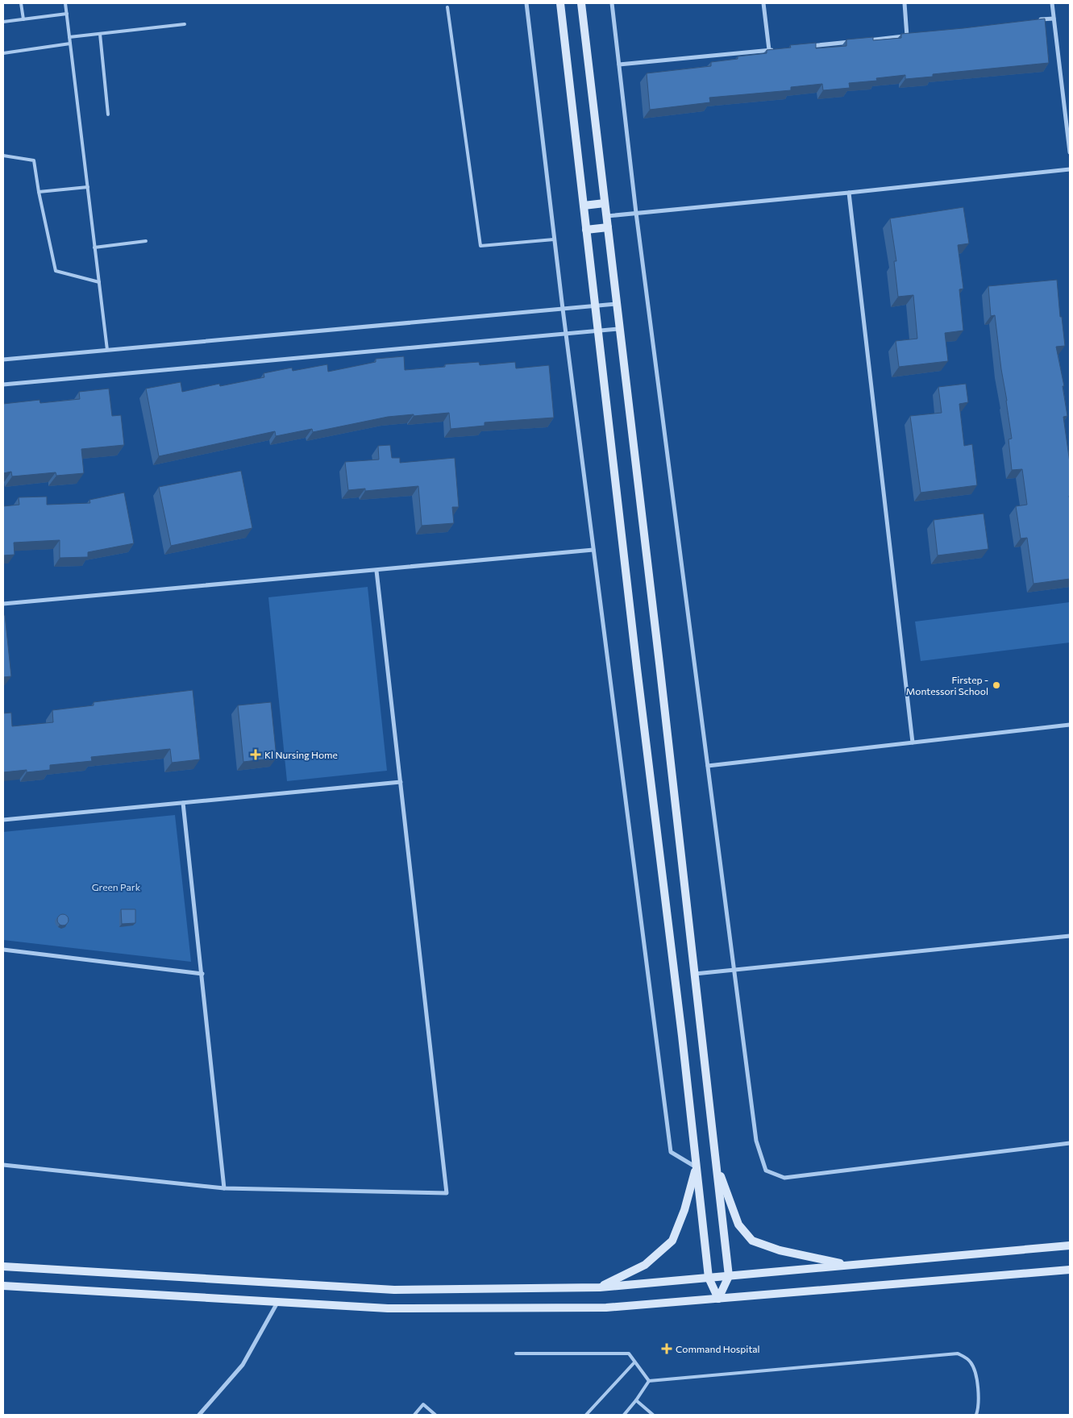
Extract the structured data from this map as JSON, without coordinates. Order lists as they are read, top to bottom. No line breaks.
{"parks":["Green Park"],"places":{"other":["Firstep - Montessori School"],"health":["Kl Nursing Home","Command Hospital"]}}
